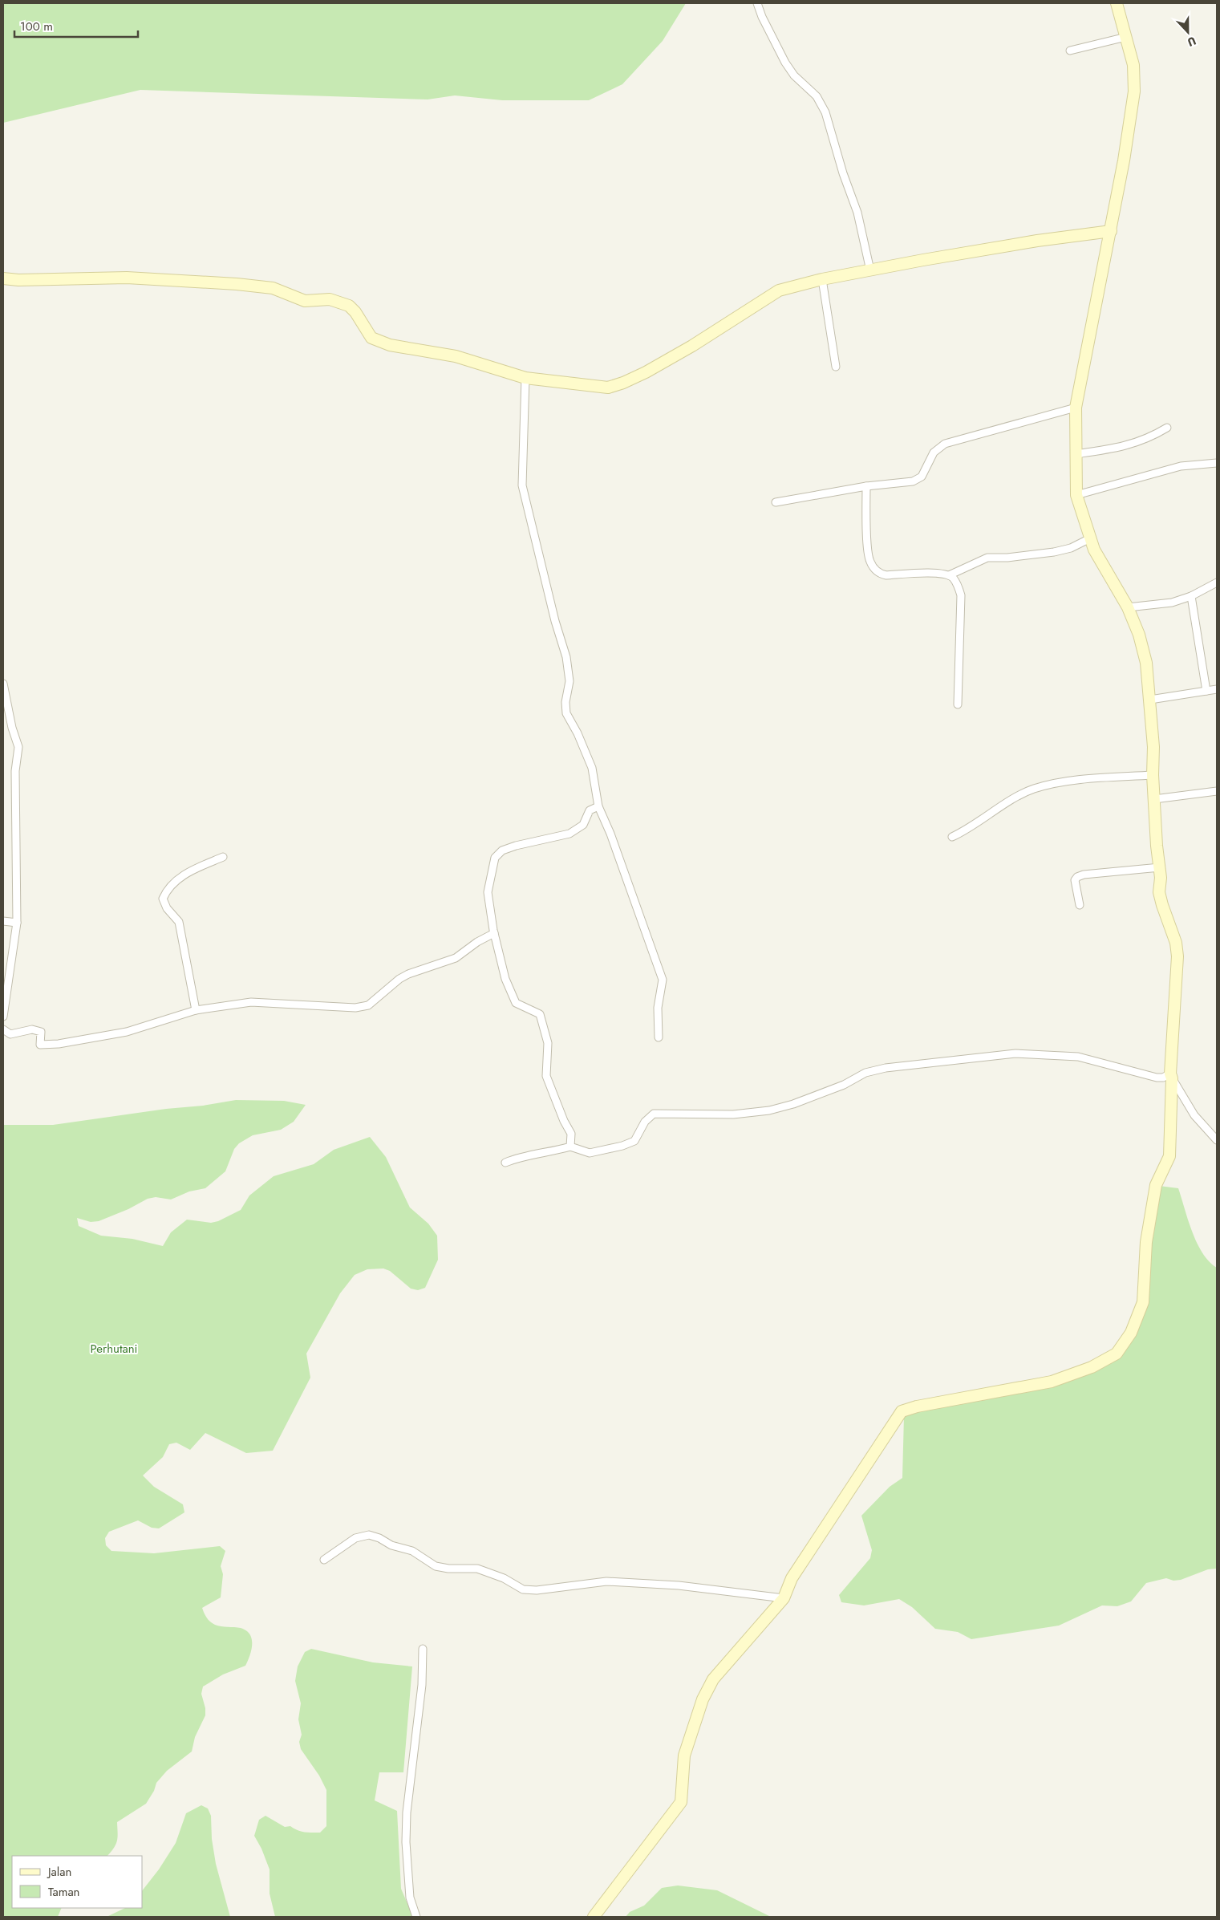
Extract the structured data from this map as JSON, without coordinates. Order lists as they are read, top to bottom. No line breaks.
{"parks":["Perhutani"],"legend":["Jalan","Taman"],"scale_bar":"100 m","north":"bottom"}
